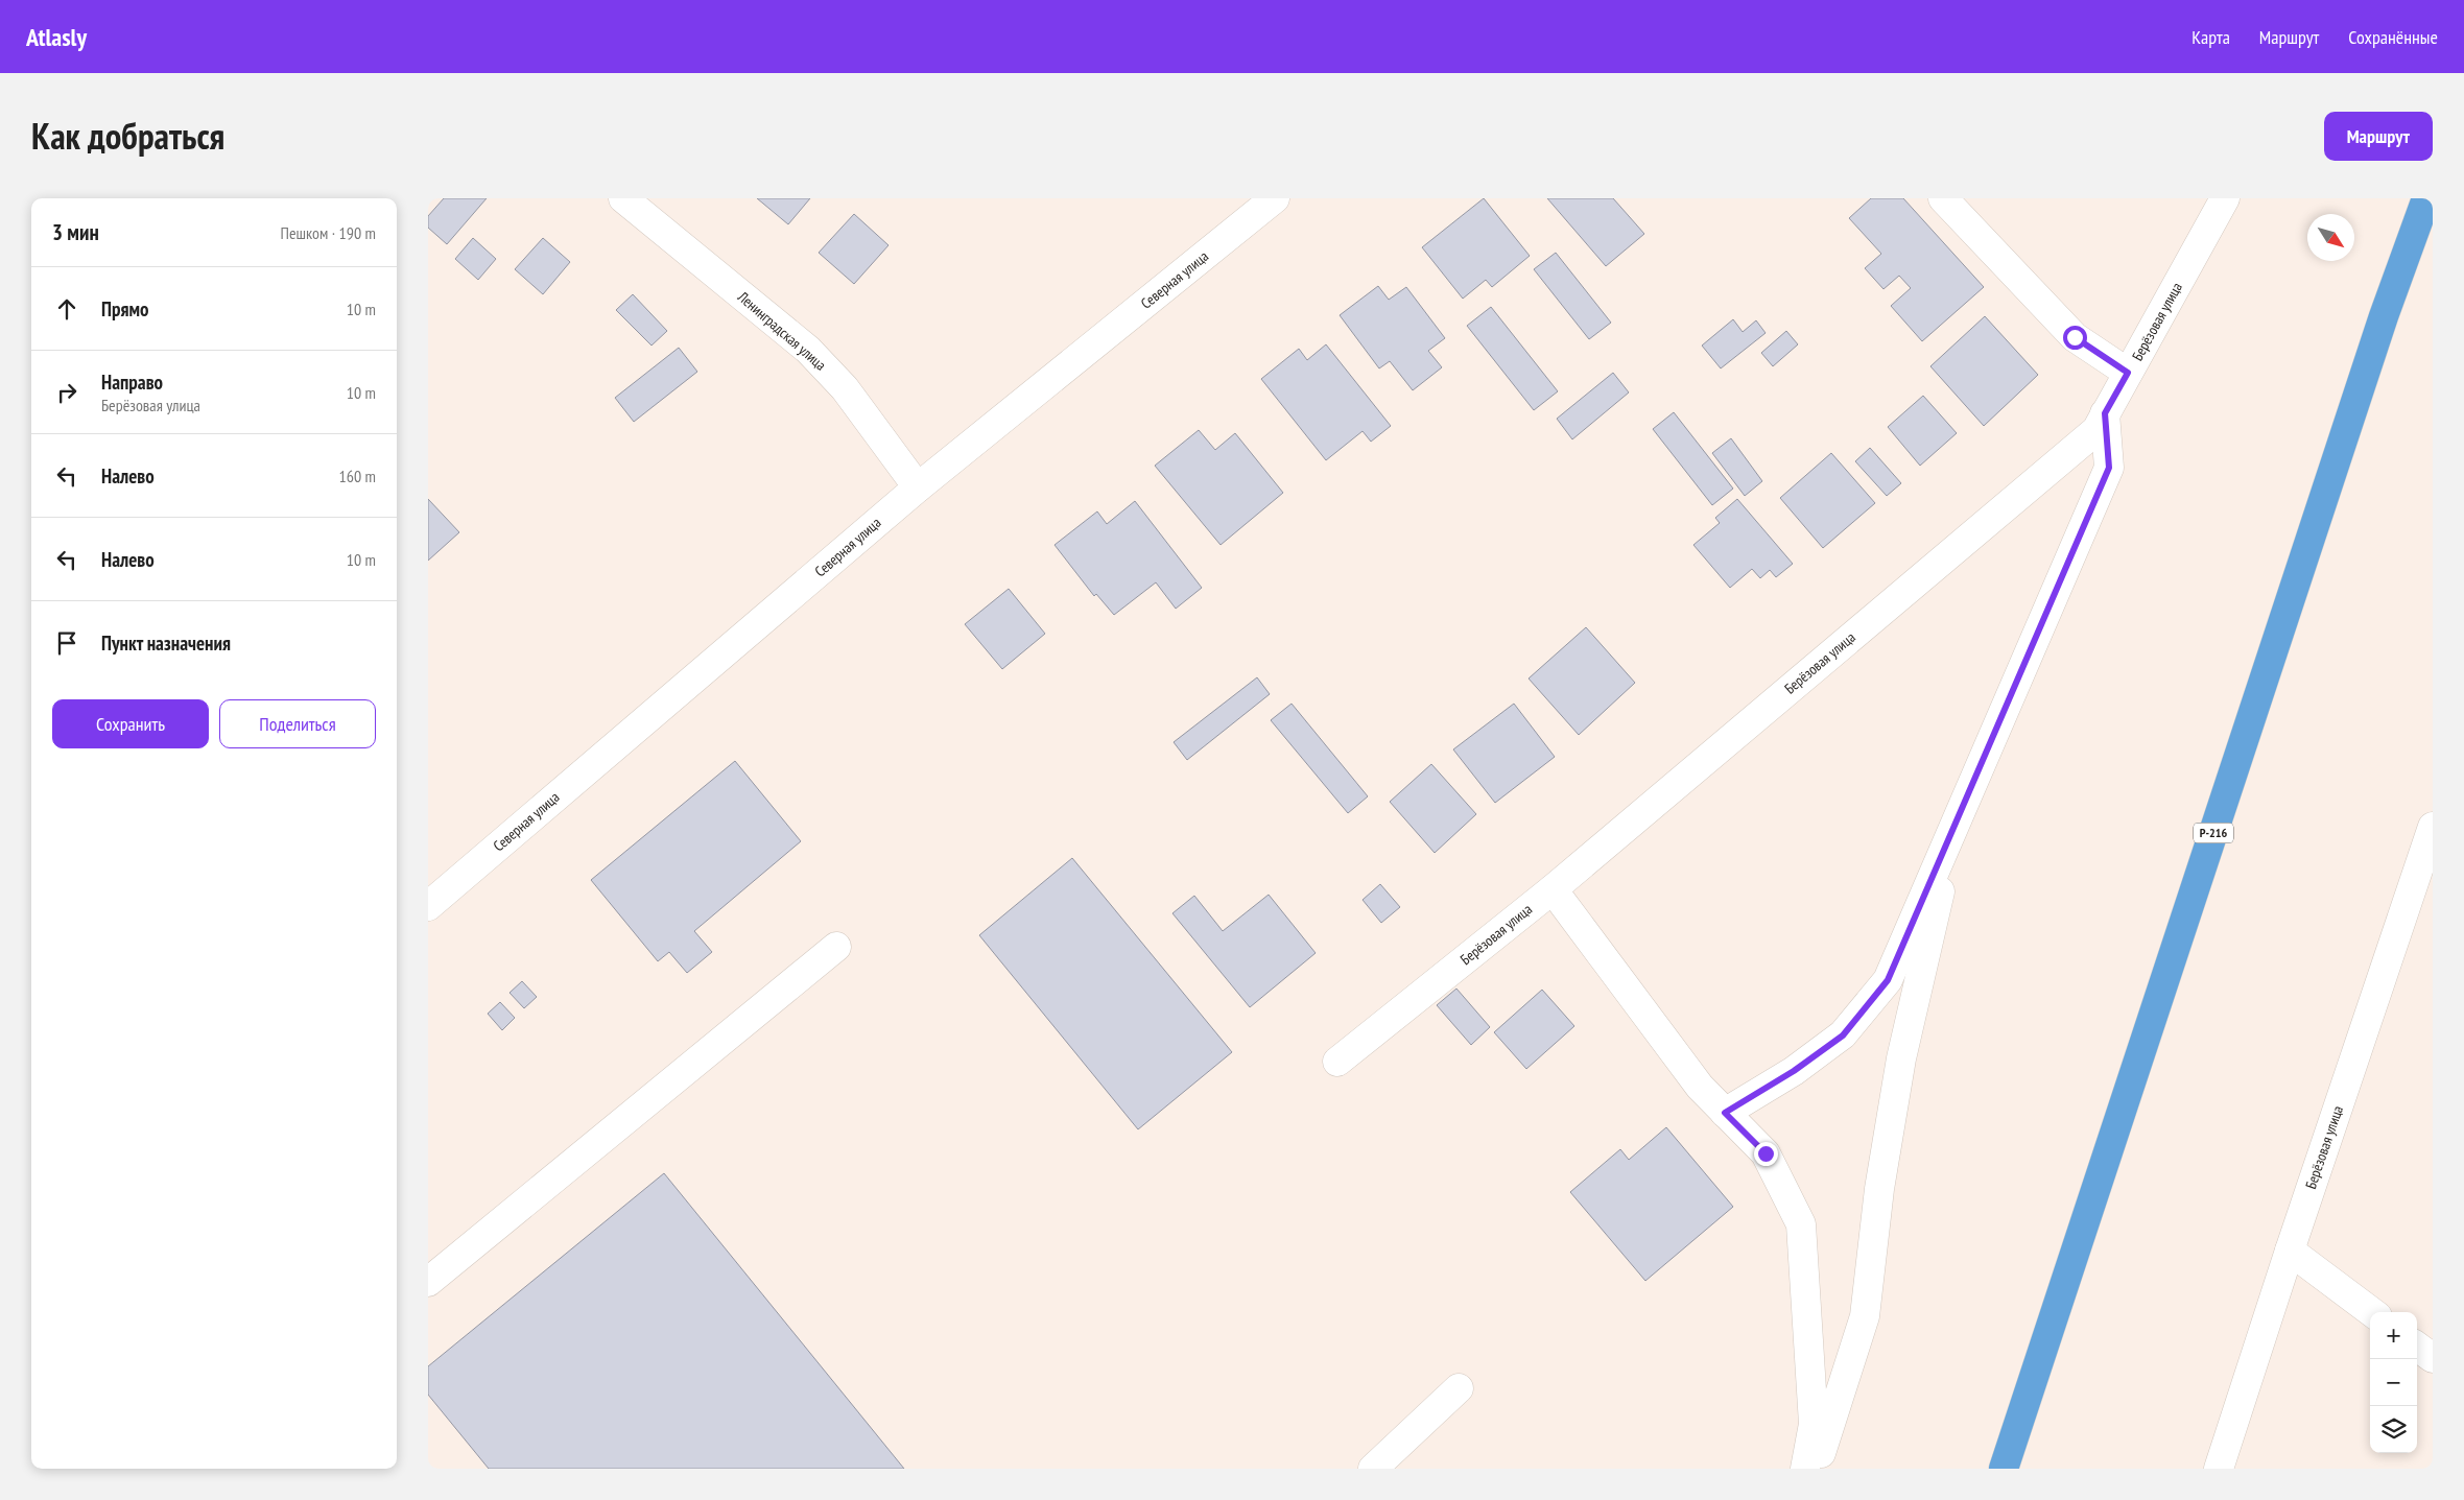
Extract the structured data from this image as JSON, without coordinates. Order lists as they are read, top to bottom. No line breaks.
{"streets":{"highway":["Р-216"],"street":["Северная улица","Берёзовая улица","Ленинградская улица"]},"crossings":[["Северная улица","Ленинградская улица"]],"north":"bottom right","page":{"header":"Atlasly","nav":["Карта","Маршрут","Сохранённые"],"title":"Как добраться","buttons":["Маршрут",["Сохранить","Поделиться"]],"heading":["3 мин","Пешком · 190 m"],"list":[["Прямо","10 m"],["Направо","Берёзовая улица","10 m"],["Налево","160 m"],["Налево","10 m"],"Пункт назначения"],"map_buttons":["+","−"]}}
